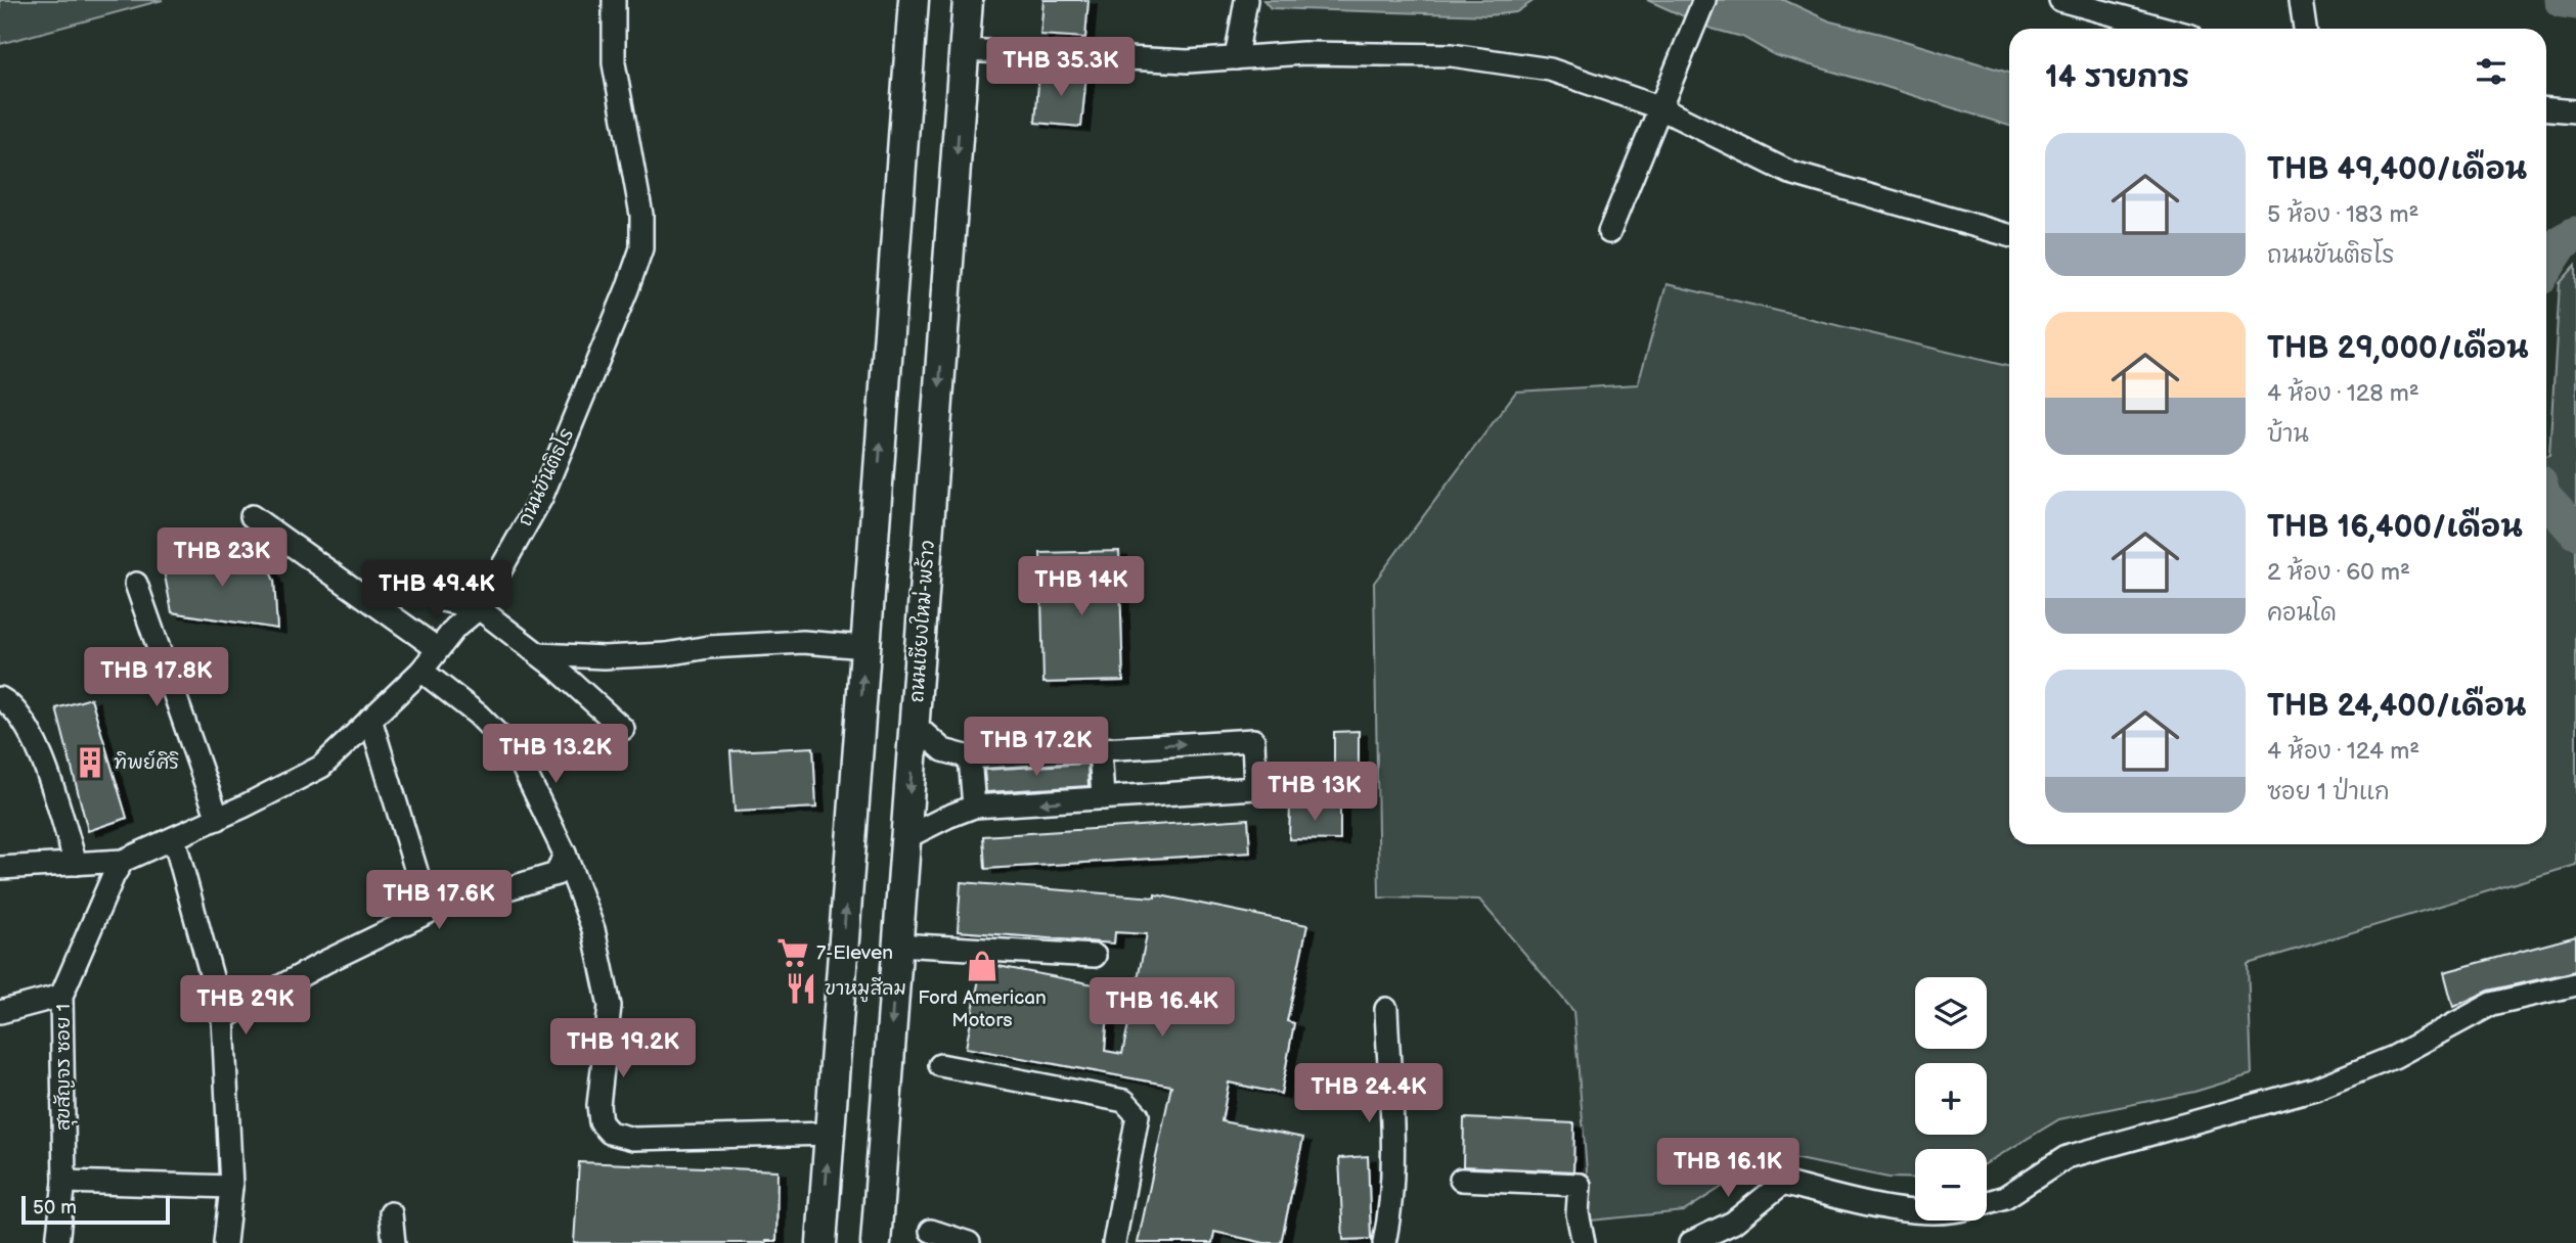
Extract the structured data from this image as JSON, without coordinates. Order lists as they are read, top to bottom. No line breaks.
{"streets":{"main road":["ถนนเชียงใหม่-พร้าว"],"street":["ถนนขันติธโร","สุขสัญจร ซอย 1"]},"crossings":[["ถนนขันติธโร","สุขสัญจร ซอย 1"]],"places":{"building":["ทิพย์ศิริ"],"supermarket":["7-Eleven"],"shop":["Ford American Motors"],"restaurant":["ขาหมูสีลม"]},"scale_bar":"50 m","page":{"heading":"14 รายการ","price":["THB 35.3K","THB 23K","THB 14K","THB 49.4K","THB 17.8K","THB 17.2K","THB 13.2K","THB 13K","THB 17.6K","THB 29K","THB 16.4K","THB 19.2K","THB 24.4K","THB 16.1K"],"list":[{"name":"THB 49,400/เดือน","note":"5 ห้อง · 183 m² · ถนนขันติธโร"},{"name":"THB 29,000/เดือน","note":"4 ห้อง · 128 m² · บ้าน"},{"name":"THB 16,400/เดือน","note":"2 ห้อง · 60 m² · คอนโด"},{"name":"THB 24,400/เดือน","note":"4 ห้อง · 124 m² · ซอย 1 ป่าแก"}],"map_buttons":["+","−"],"scale":"50 m"}}
